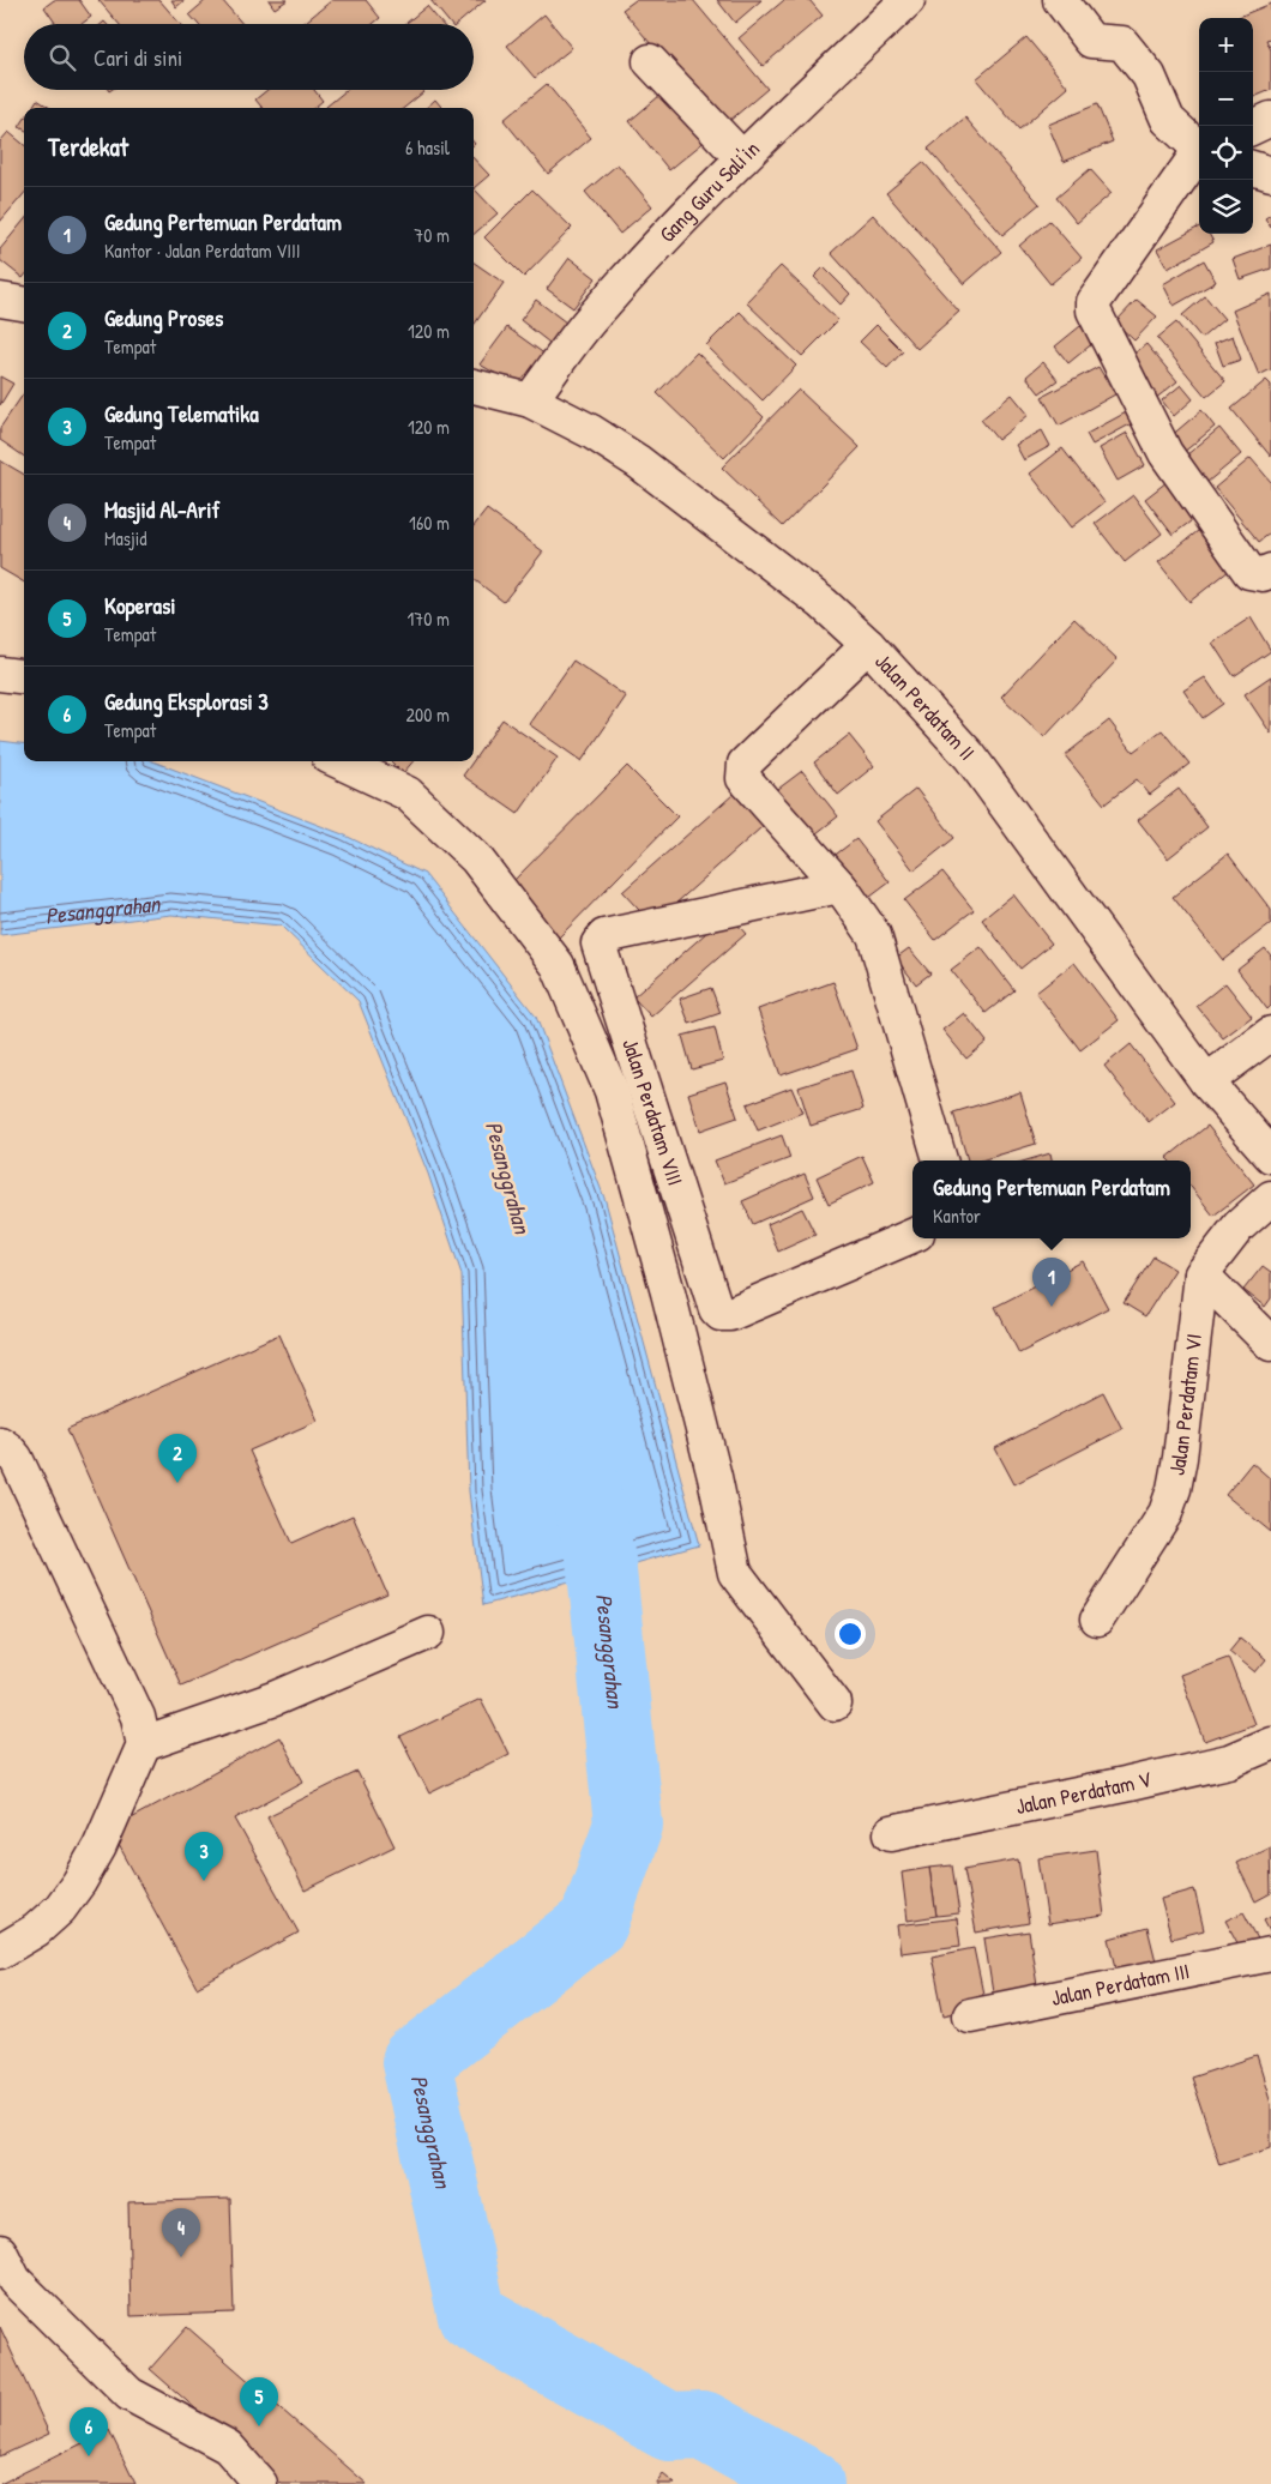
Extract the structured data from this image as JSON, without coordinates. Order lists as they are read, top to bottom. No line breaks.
{"streets":{"street":["Gang Guru Sali'in","Jalan Perdatam II","Jalan Perdatam VIII","Jalan Perdatam VI","Jalan Perdatam V","Jalan Perdatam III"]},"crossings":[["Gang Guru Sali'in","Jalan Perdatam II"]],"water":["Pesanggrahan"],"page":{"map_buttons":["+","−"],"search":"Cari di sini","heading":["Terdekat","6 hasil"],"list":[{"mark":"1","name":"Gedung Pertemuan Perdatam","note":"Kantor · Jalan Perdatam VIII","value":"70 m"},{"mark":"2","name":"Gedung Proses","note":"Tempat","value":"120 m"},{"mark":"3","name":"Gedung Telematika","note":"Tempat","value":"120 m"},{"mark":"4","name":"Masjid Al-Arif","note":"Masjid","value":"160 m"},{"mark":"5","name":"Koperasi","note":"Tempat","value":"170 m"},{"mark":"6","name":"Gedung Eksplorasi 3","note":"Tempat","value":"200 m"}],"popup":["Gedung Pertemuan Perdatam","Kantor"],"pins":["1","2","3","4","5","6"]}}
